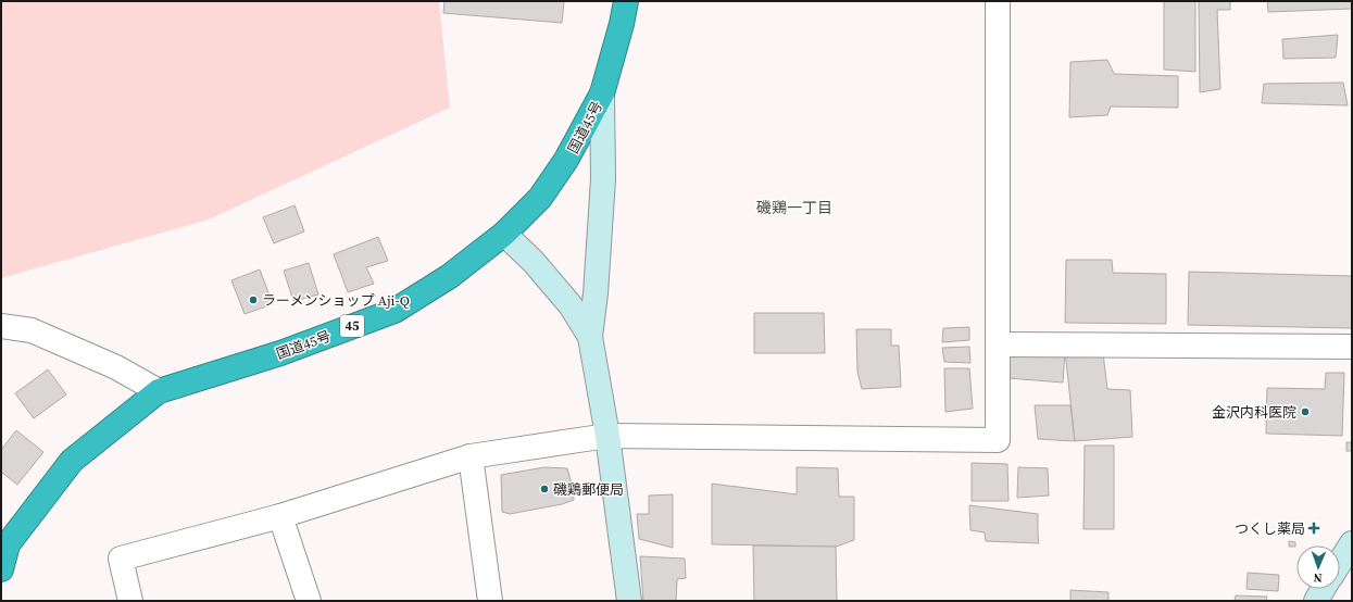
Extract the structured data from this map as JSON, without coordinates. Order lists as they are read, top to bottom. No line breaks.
{"streets":{"highway":["国道45号","45"]},"districts":["磯鶏一丁目"],"places":{"other":["ラーメンショップ Aji-Q","金沢内科医院","磯鶏郵便局"],"health":["つくし薬局"]},"north":"bottom"}
